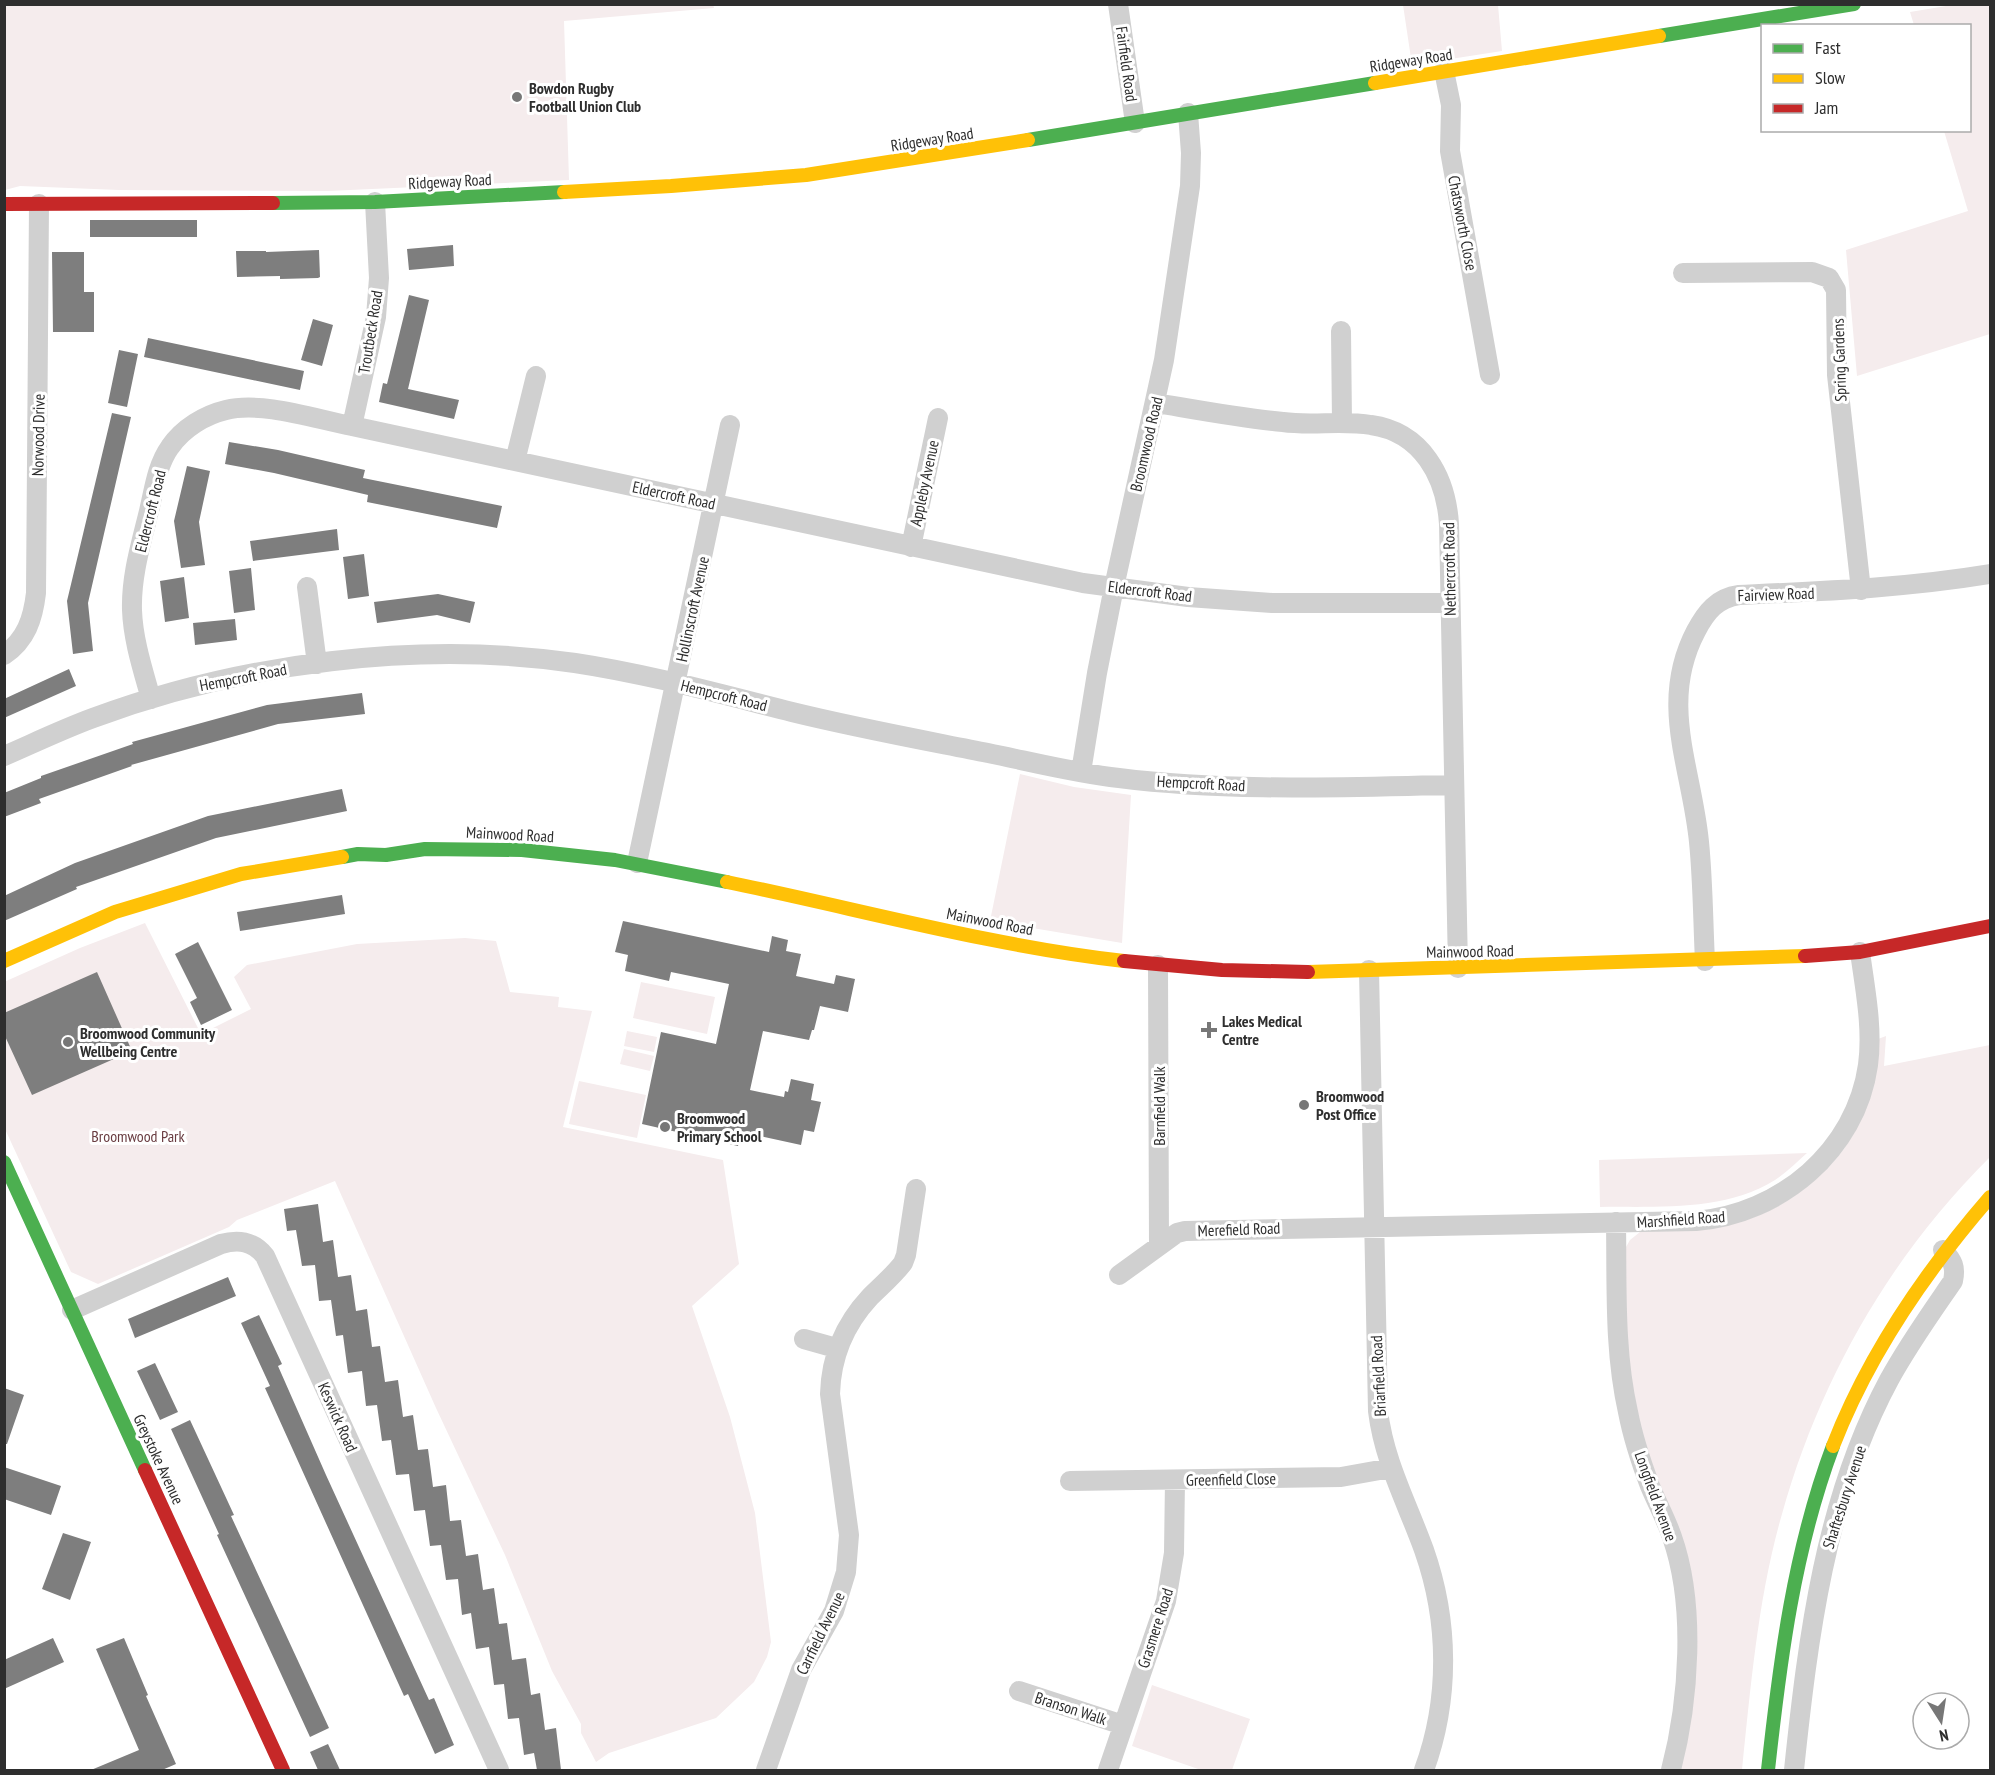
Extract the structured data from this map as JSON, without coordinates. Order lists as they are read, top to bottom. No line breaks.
{"streets":{"main road":["Ridgeway Road","Mainwood Road","Greystoke Avenue","Shaftesbury Avenue"],"street":["Fairfield Road","Chatsworth Close","Troutbeck Road","Spring Gardens","Norwood Drive","Broomwood Road","Appleby Avenue","Eldercroft Road","Nethercroft Road","Fairview Road","Hollinscroft Avenue","Hempcroft Road","Barnfield Walk","Marshfield Road","Merefield Road","Briarfield Road","Keswick Road","Greenfield Close","Longfield Avenue","Grasmere Road","Carrfield Avenue","Branson Walk"]},"crossings":[["Ridgeway Road","Fairfield Road"],["Ridgeway Road","Chatsworth Close"],["Ridgeway Road","Troutbeck Road"],["Ridgeway Road","Norwood Drive"],["Ridgeway Road","Broomwood Road"],["Troutbeck Road","Eldercroft Road"],["Spring Gardens","Fairview Road"],["Broomwood Road","Eldercroft Road"],["Broomwood Road","Nethercroft Road"],["Broomwood Road","Hempcroft Road"],["Appleby Avenue","Eldercroft Road"],["Eldercroft Road","Nethercroft Road"],["Eldercroft Road","Hollinscroft Avenue"],["Eldercroft Road","Hempcroft Road"],["Nethercroft Road","Hempcroft Road"],["Nethercroft Road","Mainwood Road"],["Fairview Road","Mainwood Road"],["Hollinscroft Avenue","Hempcroft Road"],["Hollinscroft Avenue","Mainwood Road"],["Mainwood Road","Barnfield Walk"],["Mainwood Road","Marshfield Road"],["Mainwood Road","Briarfield Road"],["Barnfield Walk","Merefield Road"],["Marshfield Road","Merefield Road"],["Marshfield Road","Briarfield Road"],["Marshfield Road","Longfield Avenue"],["Merefield Road","Briarfield Road"],["Briarfield Road","Greenfield Close"],["Keswick Road","Greystoke Avenue"],["Greenfield Close","Grasmere Road"],["Grasmere Road","Branson Walk"]],"parks":["Broomwood Park"],"places":{"other":["Bowdon Rugby Football Union Club","Broomwood Community Wellbeing Centre","Broomwood Post Office","Broomwood Primary School"],"health":["Lakes Medical Centre"]},"legend":["Fast","Slow","Jam"],"north":"bottom"}
